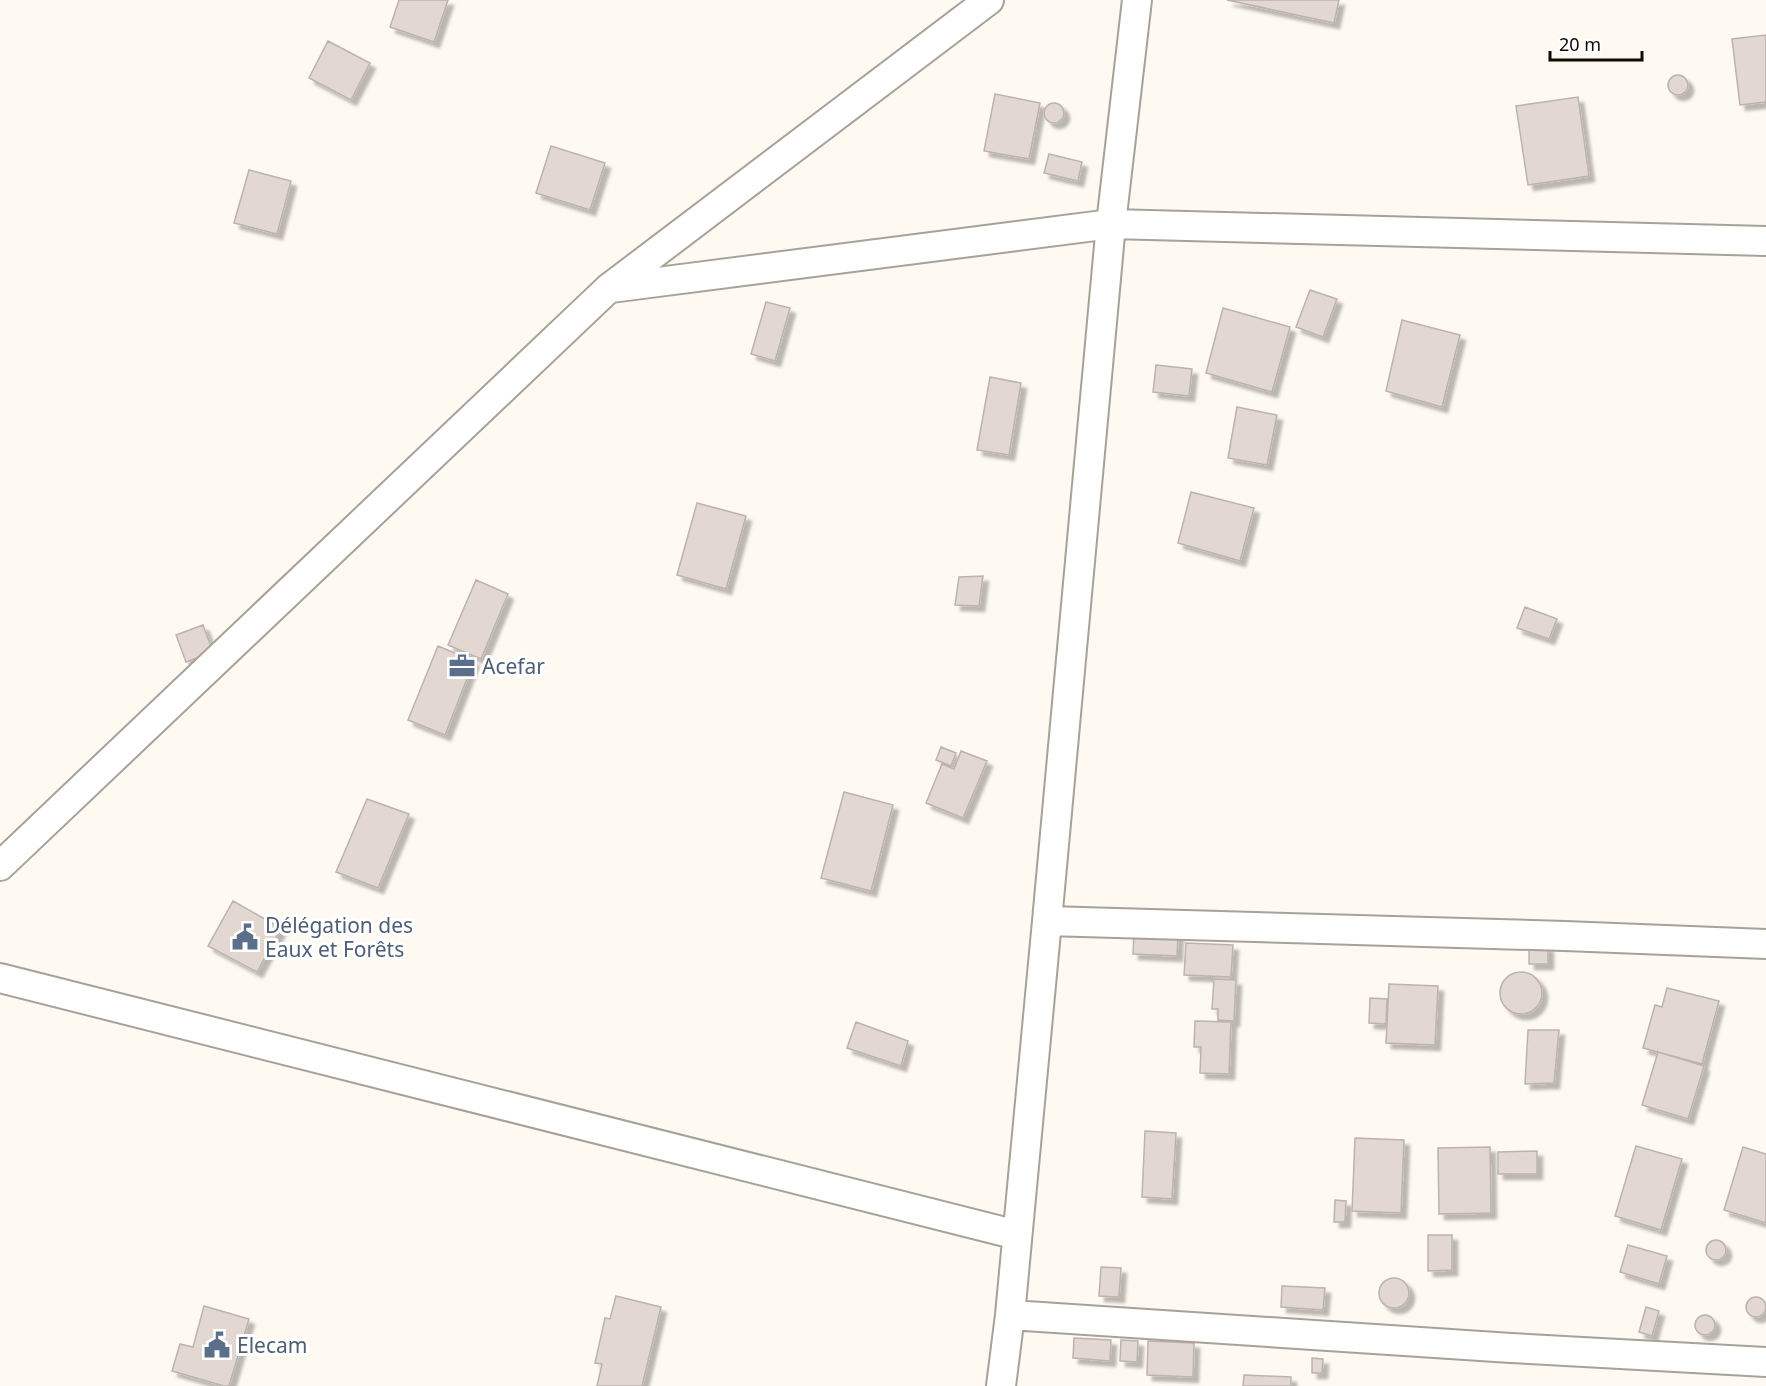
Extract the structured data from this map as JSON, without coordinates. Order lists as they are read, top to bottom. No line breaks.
{"places":{"office":["Acefar"],"public building":["Délégation des Eaux et Forêts","Elecam"]},"scale_bar":"20 m"}
